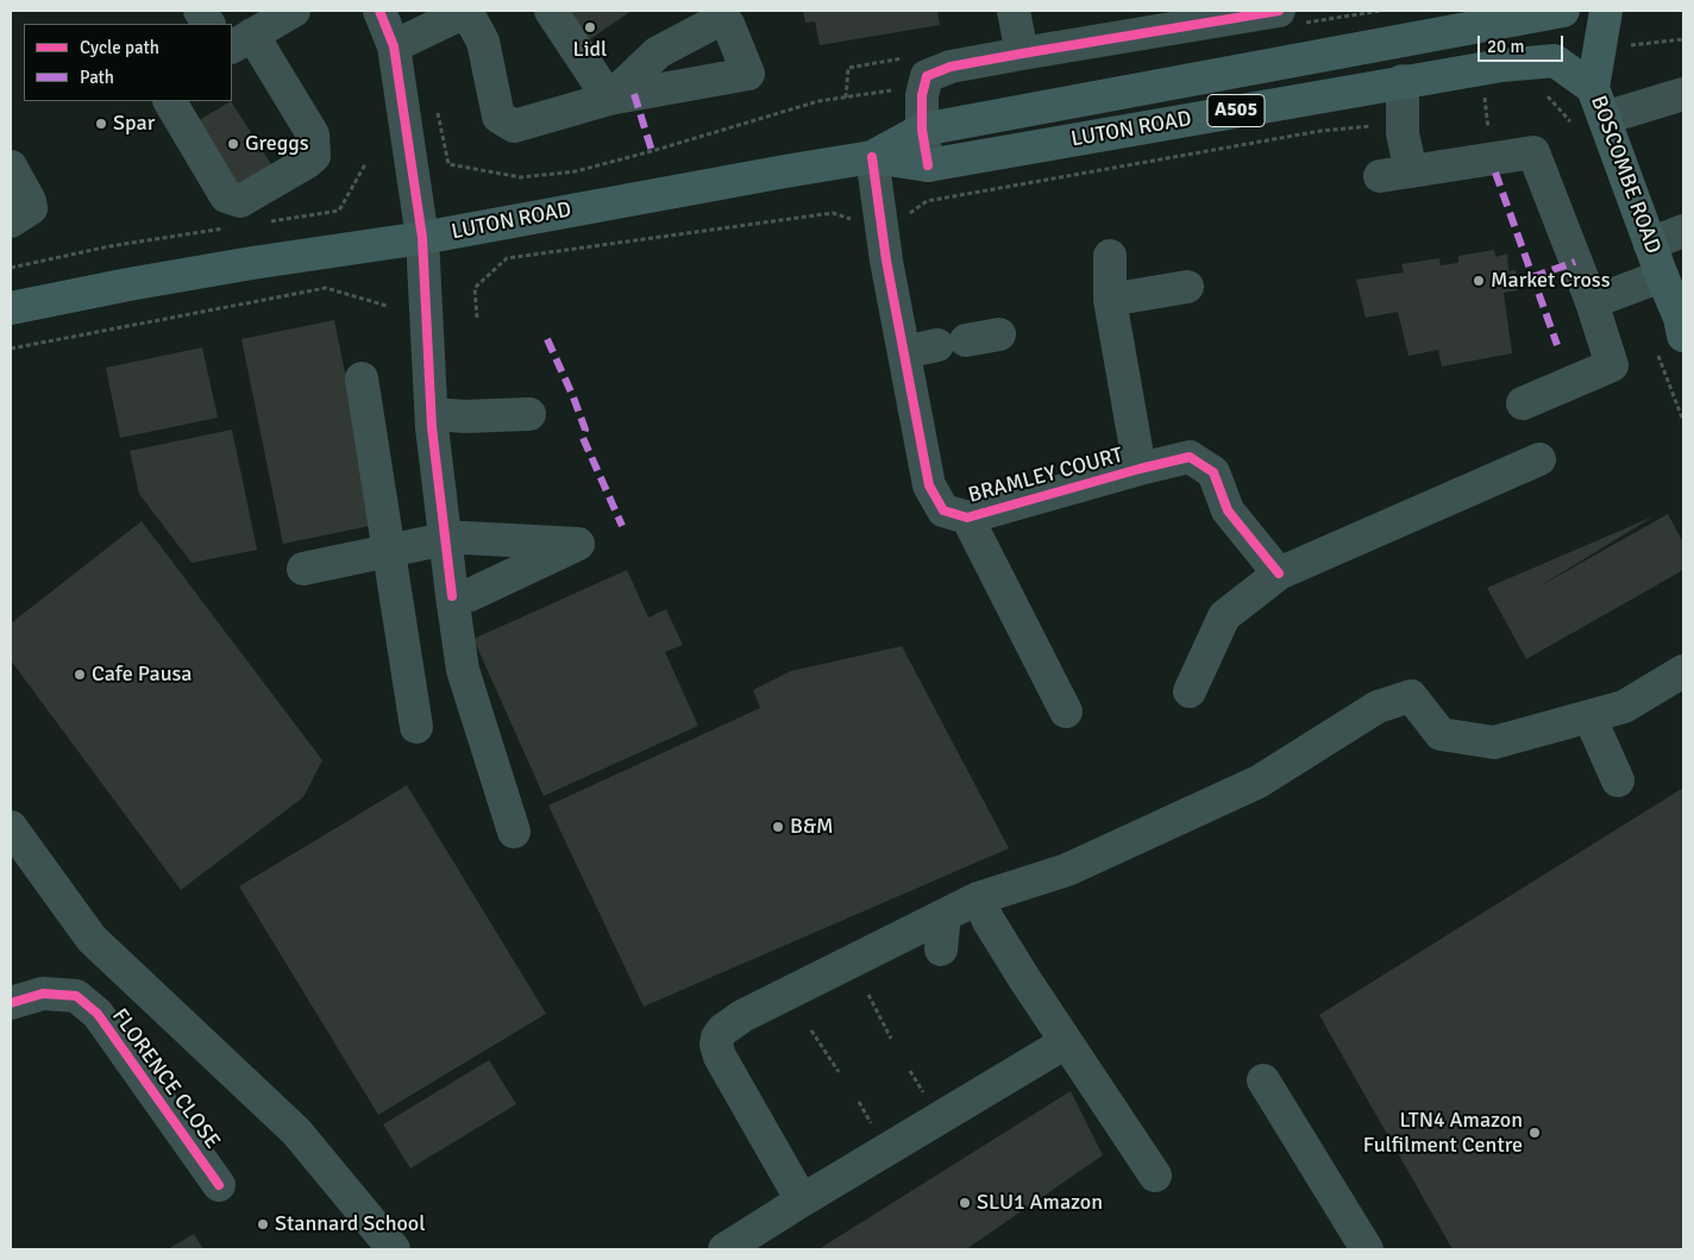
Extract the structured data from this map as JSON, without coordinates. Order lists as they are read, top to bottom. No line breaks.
{"streets":{"main road":["A505","LUTON ROAD","BOSCOMBE ROAD"],"street":["BRAMLEY COURT","FLORENCE CLOSE"]},"crossings":[["LUTON ROAD","BOSCOMBE ROAD"],["LUTON ROAD","BRAMLEY COURT"]],"places":["Lidl","Spar","Greggs","Market Cross","Cafe Pausa","B&M","LTN4 Amazon Fulfilment Centre","SLU1 Amazon","Stannard School"],"legend":["Cycle path","Path"],"scale_bar":"20 m"}
